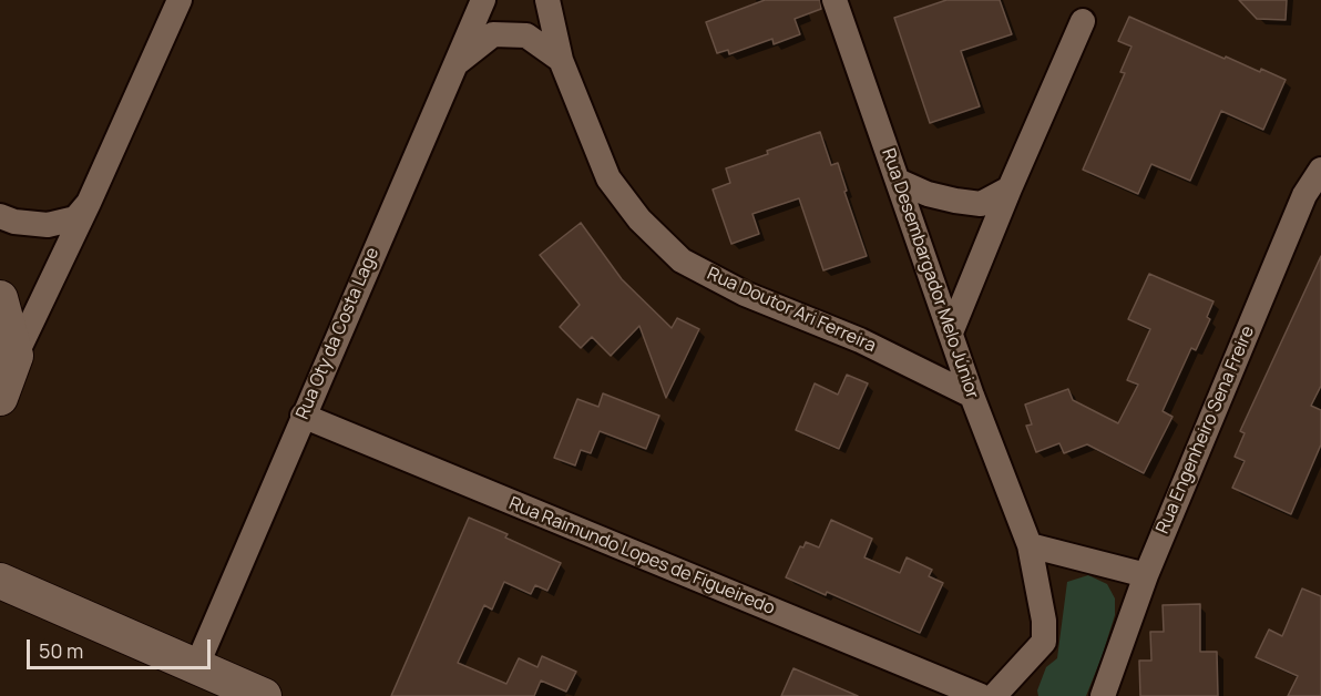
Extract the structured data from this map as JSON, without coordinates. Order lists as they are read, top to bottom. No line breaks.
{"streets":{"street":["Rua Desembargador Melo Júnior","Rua Doutor Ari Ferreira","Rua Oty da Costa Lage","Rua Engenheiro Sena Freire","Rua Raimundo Lopes de Figueiredo"]},"crossings":[["Rua Desembargador Melo Júnior","Rua Doutor Ari Ferreira"],["Rua Oty da Costa Lage","Rua Raimundo Lopes de Figueiredo"]],"scale_bar":"50 m"}
